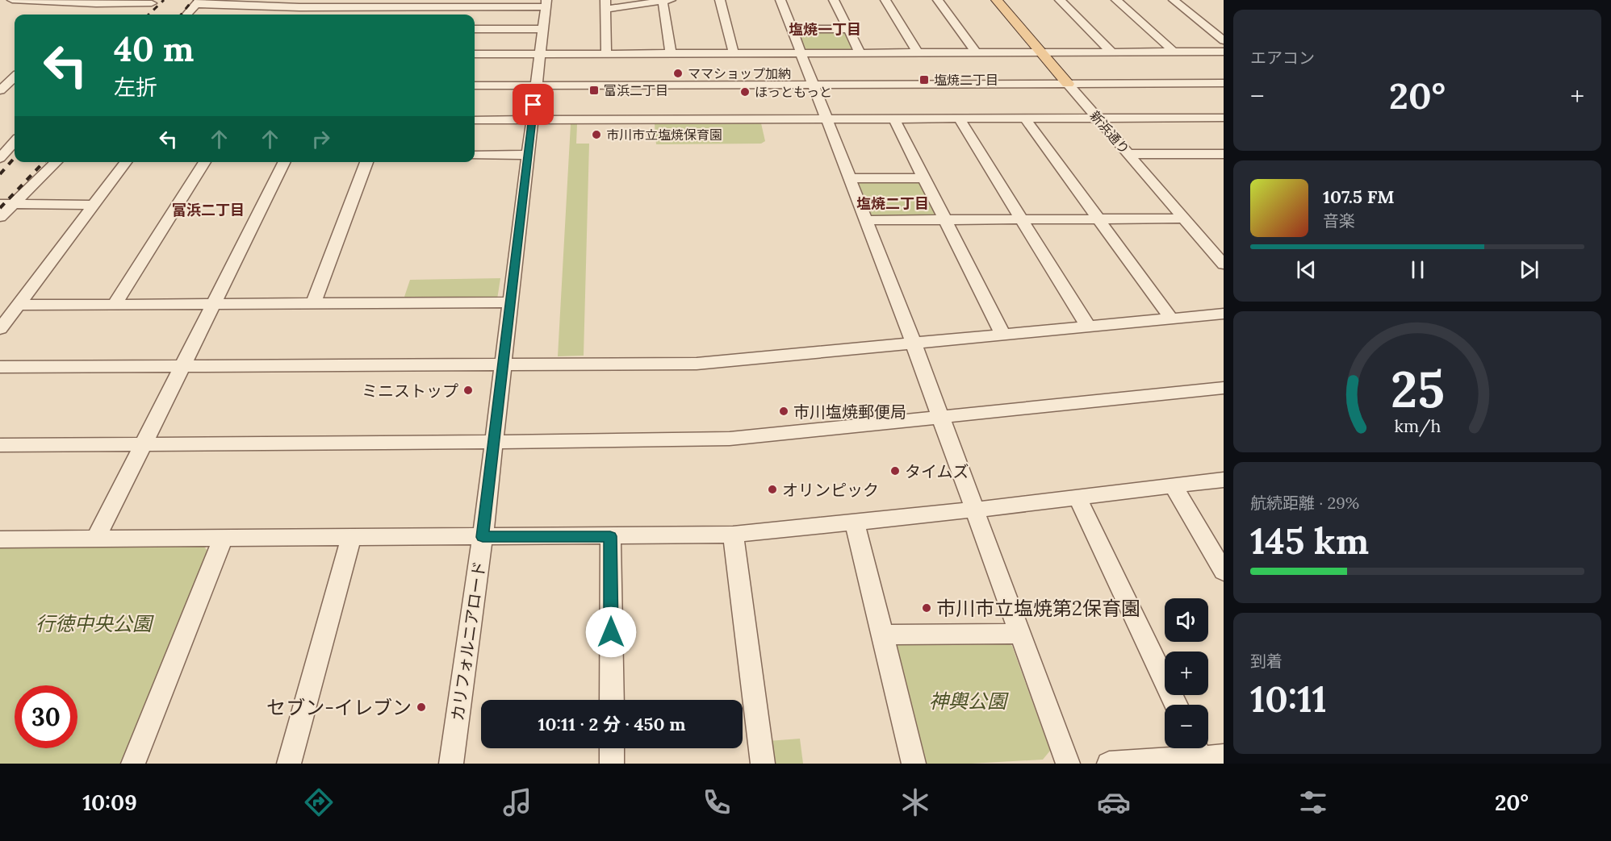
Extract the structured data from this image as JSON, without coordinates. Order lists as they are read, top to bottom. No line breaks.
{"streets":{"main road":["新浜通り"],"street":["カリフォルニアロード"]},"districts":["塩焼一丁目","塩焼二丁目","富浜二丁目"],"parks":["行徳中央公園","神輿公園"],"places":{"other":["ママショップ加納","ほっともっと","市川市立塩焼保育園","ミニストップ","市川塩焼郵便局","タイムズ","オリンピック","市川市立塩焼第2保育園","セブン-イレブン"],"transit":["塩焼二丁目","富浜二丁目"]},"page":{"tile":["エアコン",["航続距離 · 29%","145 km"],["到着","10:11"]],"turn":["40 m","左折"],"heat":["−","20°","+"],"song":["107.5 FM","音楽"],"map_buttons":["+","−"],"limit":"30","trip":"10:11 · 2 分 · 450 m","tabs":["10:09","20°"],"gauge":["25","km/h"]}}
